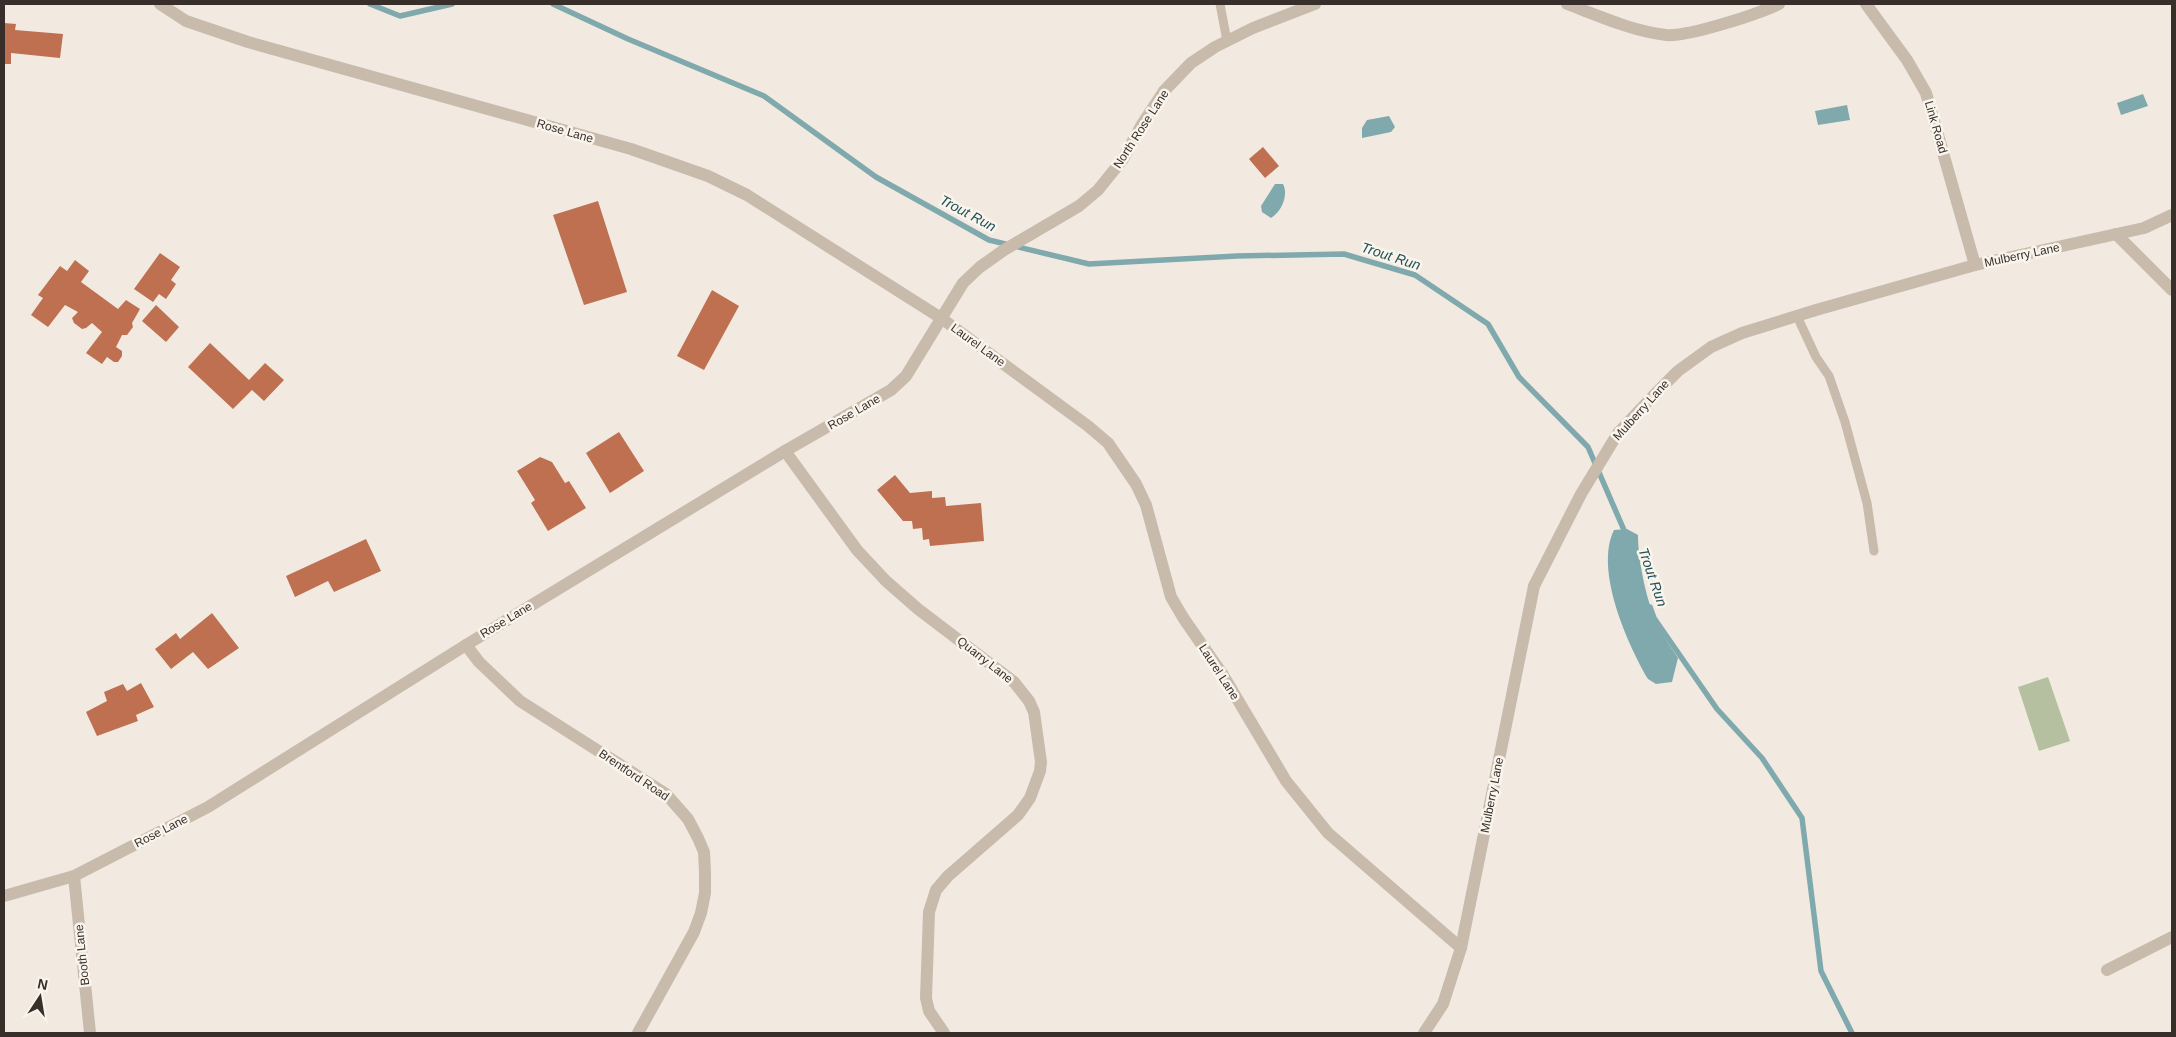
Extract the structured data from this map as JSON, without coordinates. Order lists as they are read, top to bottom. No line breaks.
{"streets":{"street":["Link Road","North Rose Lane","Rose Lane","Mulberry Lane","Laurel Lane","Quarry Lane","Brentford Road","Booth Lane"]},"crossings":[["Link Road","Mulberry Lane"],["North Rose Lane","Rose Lane"],["North Rose Lane","Laurel Lane"],["Rose Lane","Laurel Lane"],["Rose Lane","Quarry Lane"],["Rose Lane","Brentford Road"],["Rose Lane","Booth Lane"],["Mulberry Lane","Laurel Lane"]],"water":["Trout Run"],"north":"top"}
